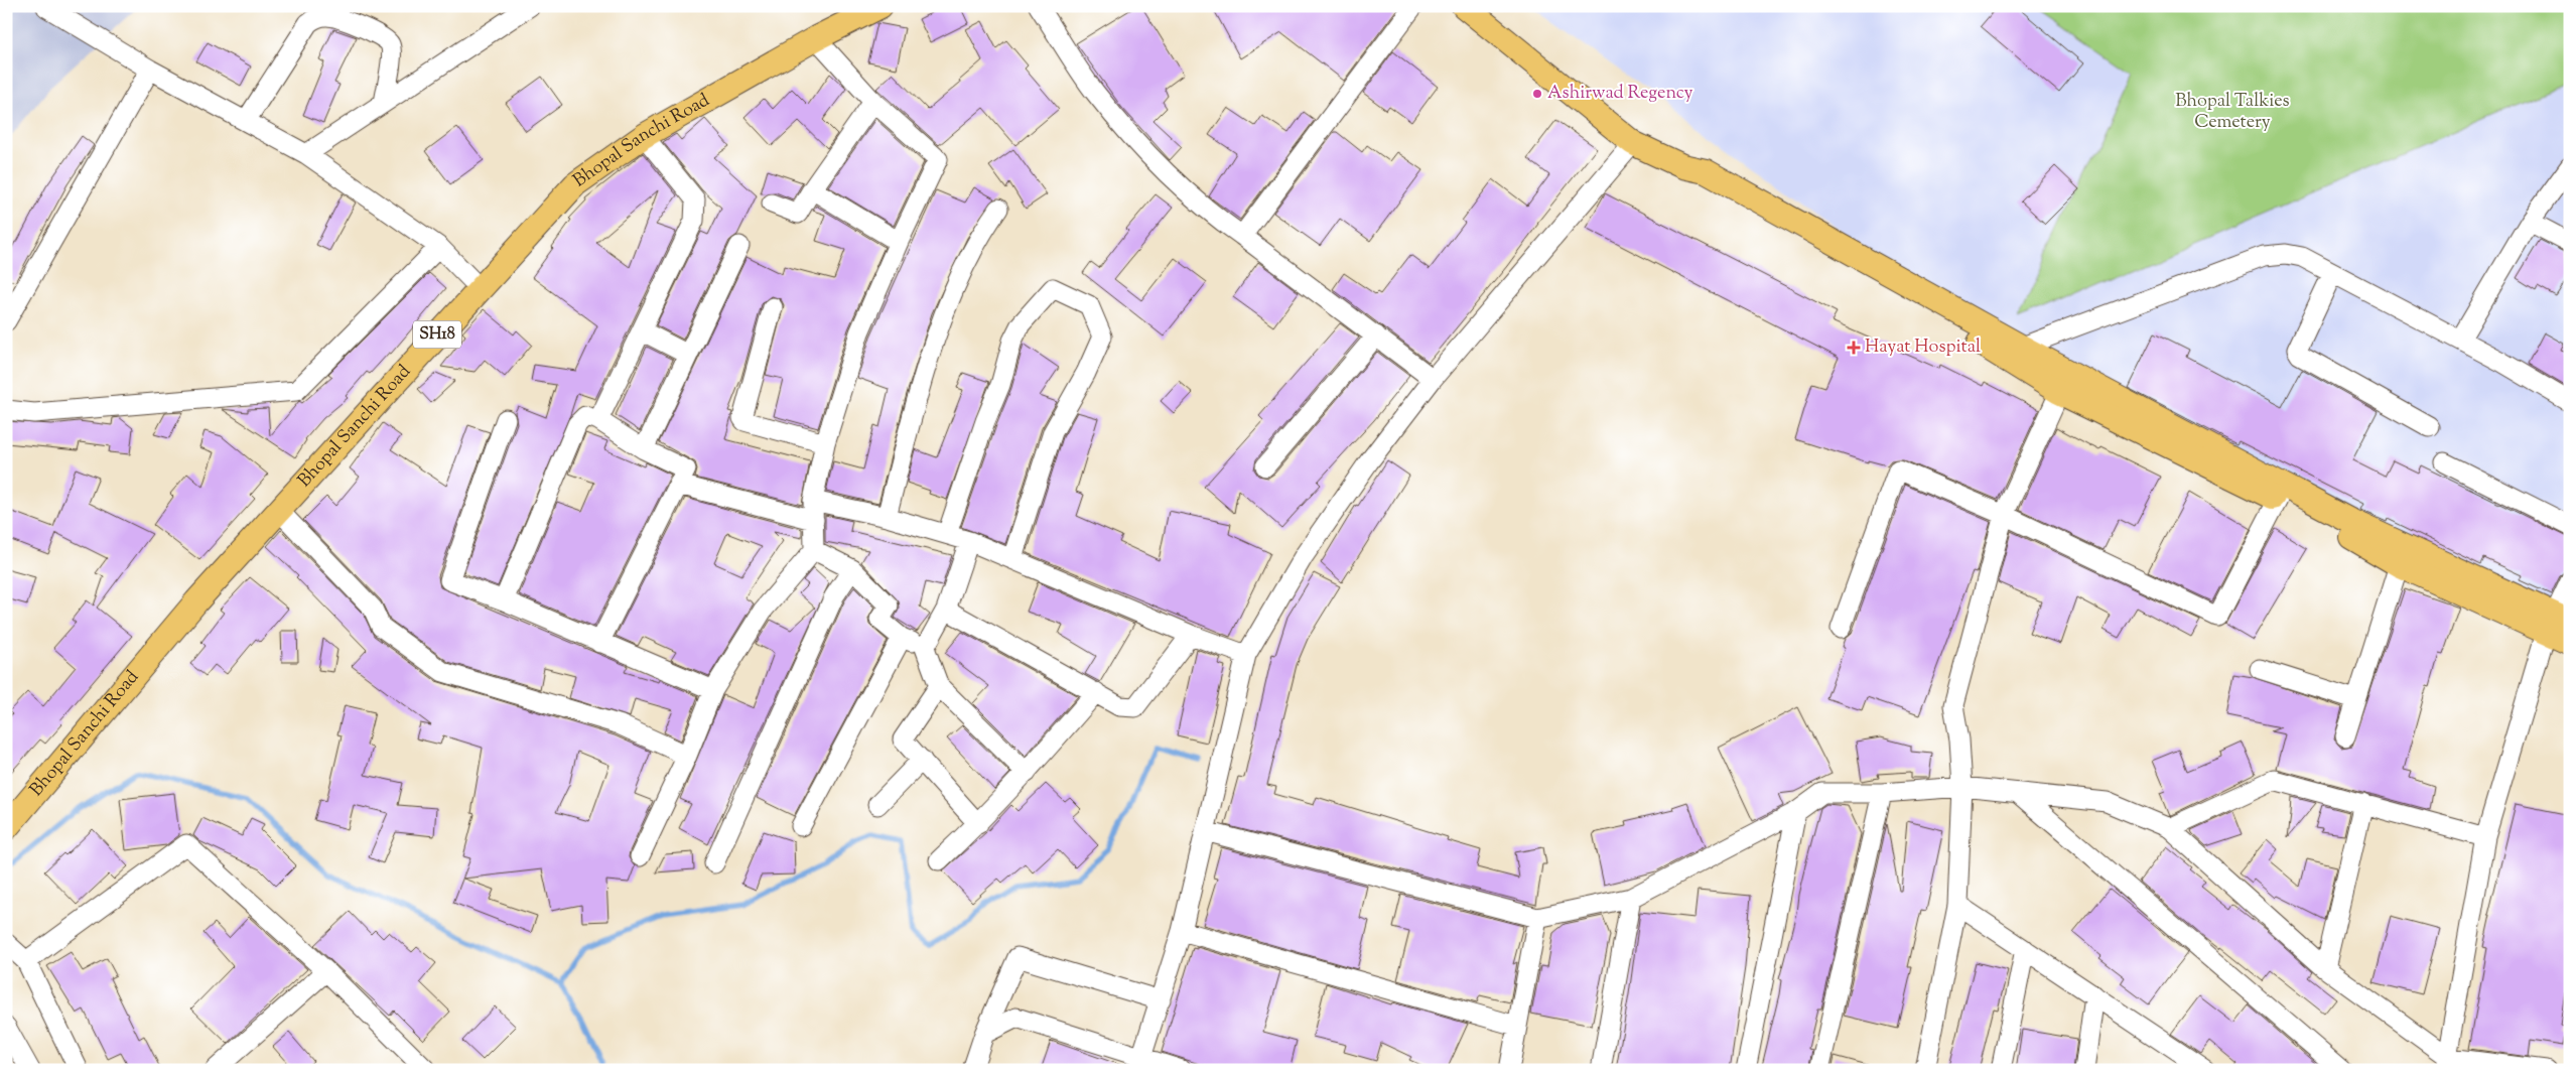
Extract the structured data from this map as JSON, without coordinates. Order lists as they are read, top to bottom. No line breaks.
{"streets":{"main road":["Bhopal Sanchi Road","SH18"]},"parks":["Bhopal Talkies Cemetery"],"places":{"other":["Ashirwad Regency"],"health":["Hayat Hospital"]}}
